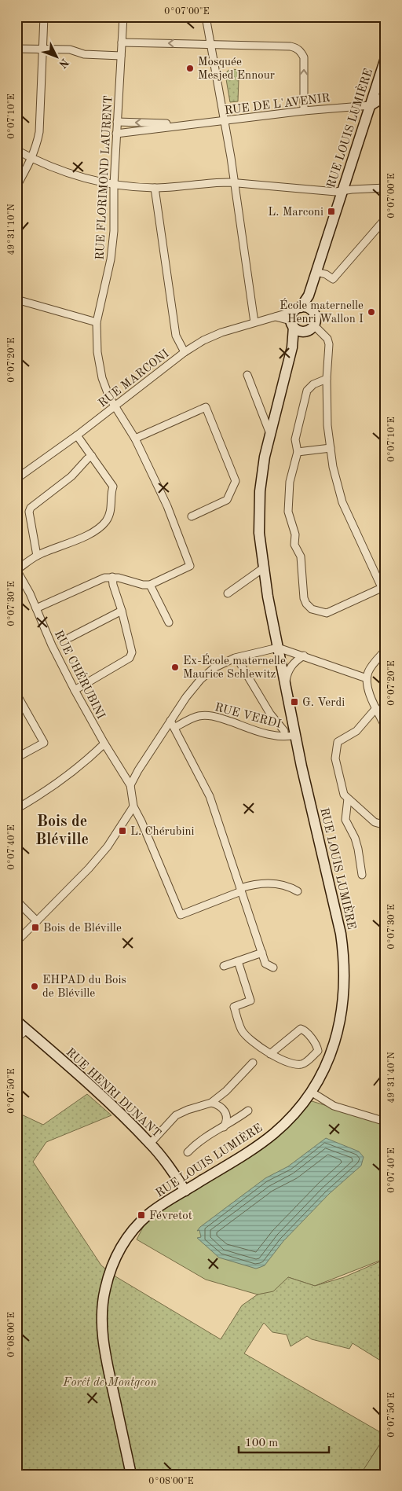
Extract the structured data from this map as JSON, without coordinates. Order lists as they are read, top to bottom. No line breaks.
{"streets":{"main road":["RUE LOUIS LUMIÈRE","RUE HENRI DUNANT"],"street":["RUE DE L'AVENIR","RUE FLORIMOND LAURENT","RUE MARCONI","RUE CHÉRUBINI","RUE VERDI"]},"crossings":[["RUE DE L'AVENIR","RUE LOUIS LUMIÈRE"],["RUE DE L'AVENIR","RUE FLORIMOND LAURENT"],["RUE LOUIS LUMIÈRE","RUE MARCONI"],["RUE LOUIS LUMIÈRE","RUE VERDI"],["RUE LOUIS LUMIÈRE","RUE HENRI DUNANT"],["RUE FLORIMOND LAURENT","RUE MARCONI"]],"districts":["Bois de Bléville"],"parks":["Forêt de Montgeon"],"places":{"other":["Mosquée Mesjed Ennour","École maternelle Henri Wallon I","Ex-École maternelle Maurice Schlewitz","EHPAD du Bois de Bléville"],"transit":["L. Marconi","G. Verdi","L. Chérubini","Bois de Bléville","Févretot"]},"scale_bar":"100 m","north":"bottom right","coordinates":["0°07'00\"E","0°07'10\"E","49°31'10\"N","0°07'20\"E","0°07'30\"E","0°07'40\"E","49°31'40\"N","0°07'50\"E","0°08'00\"E"]}
